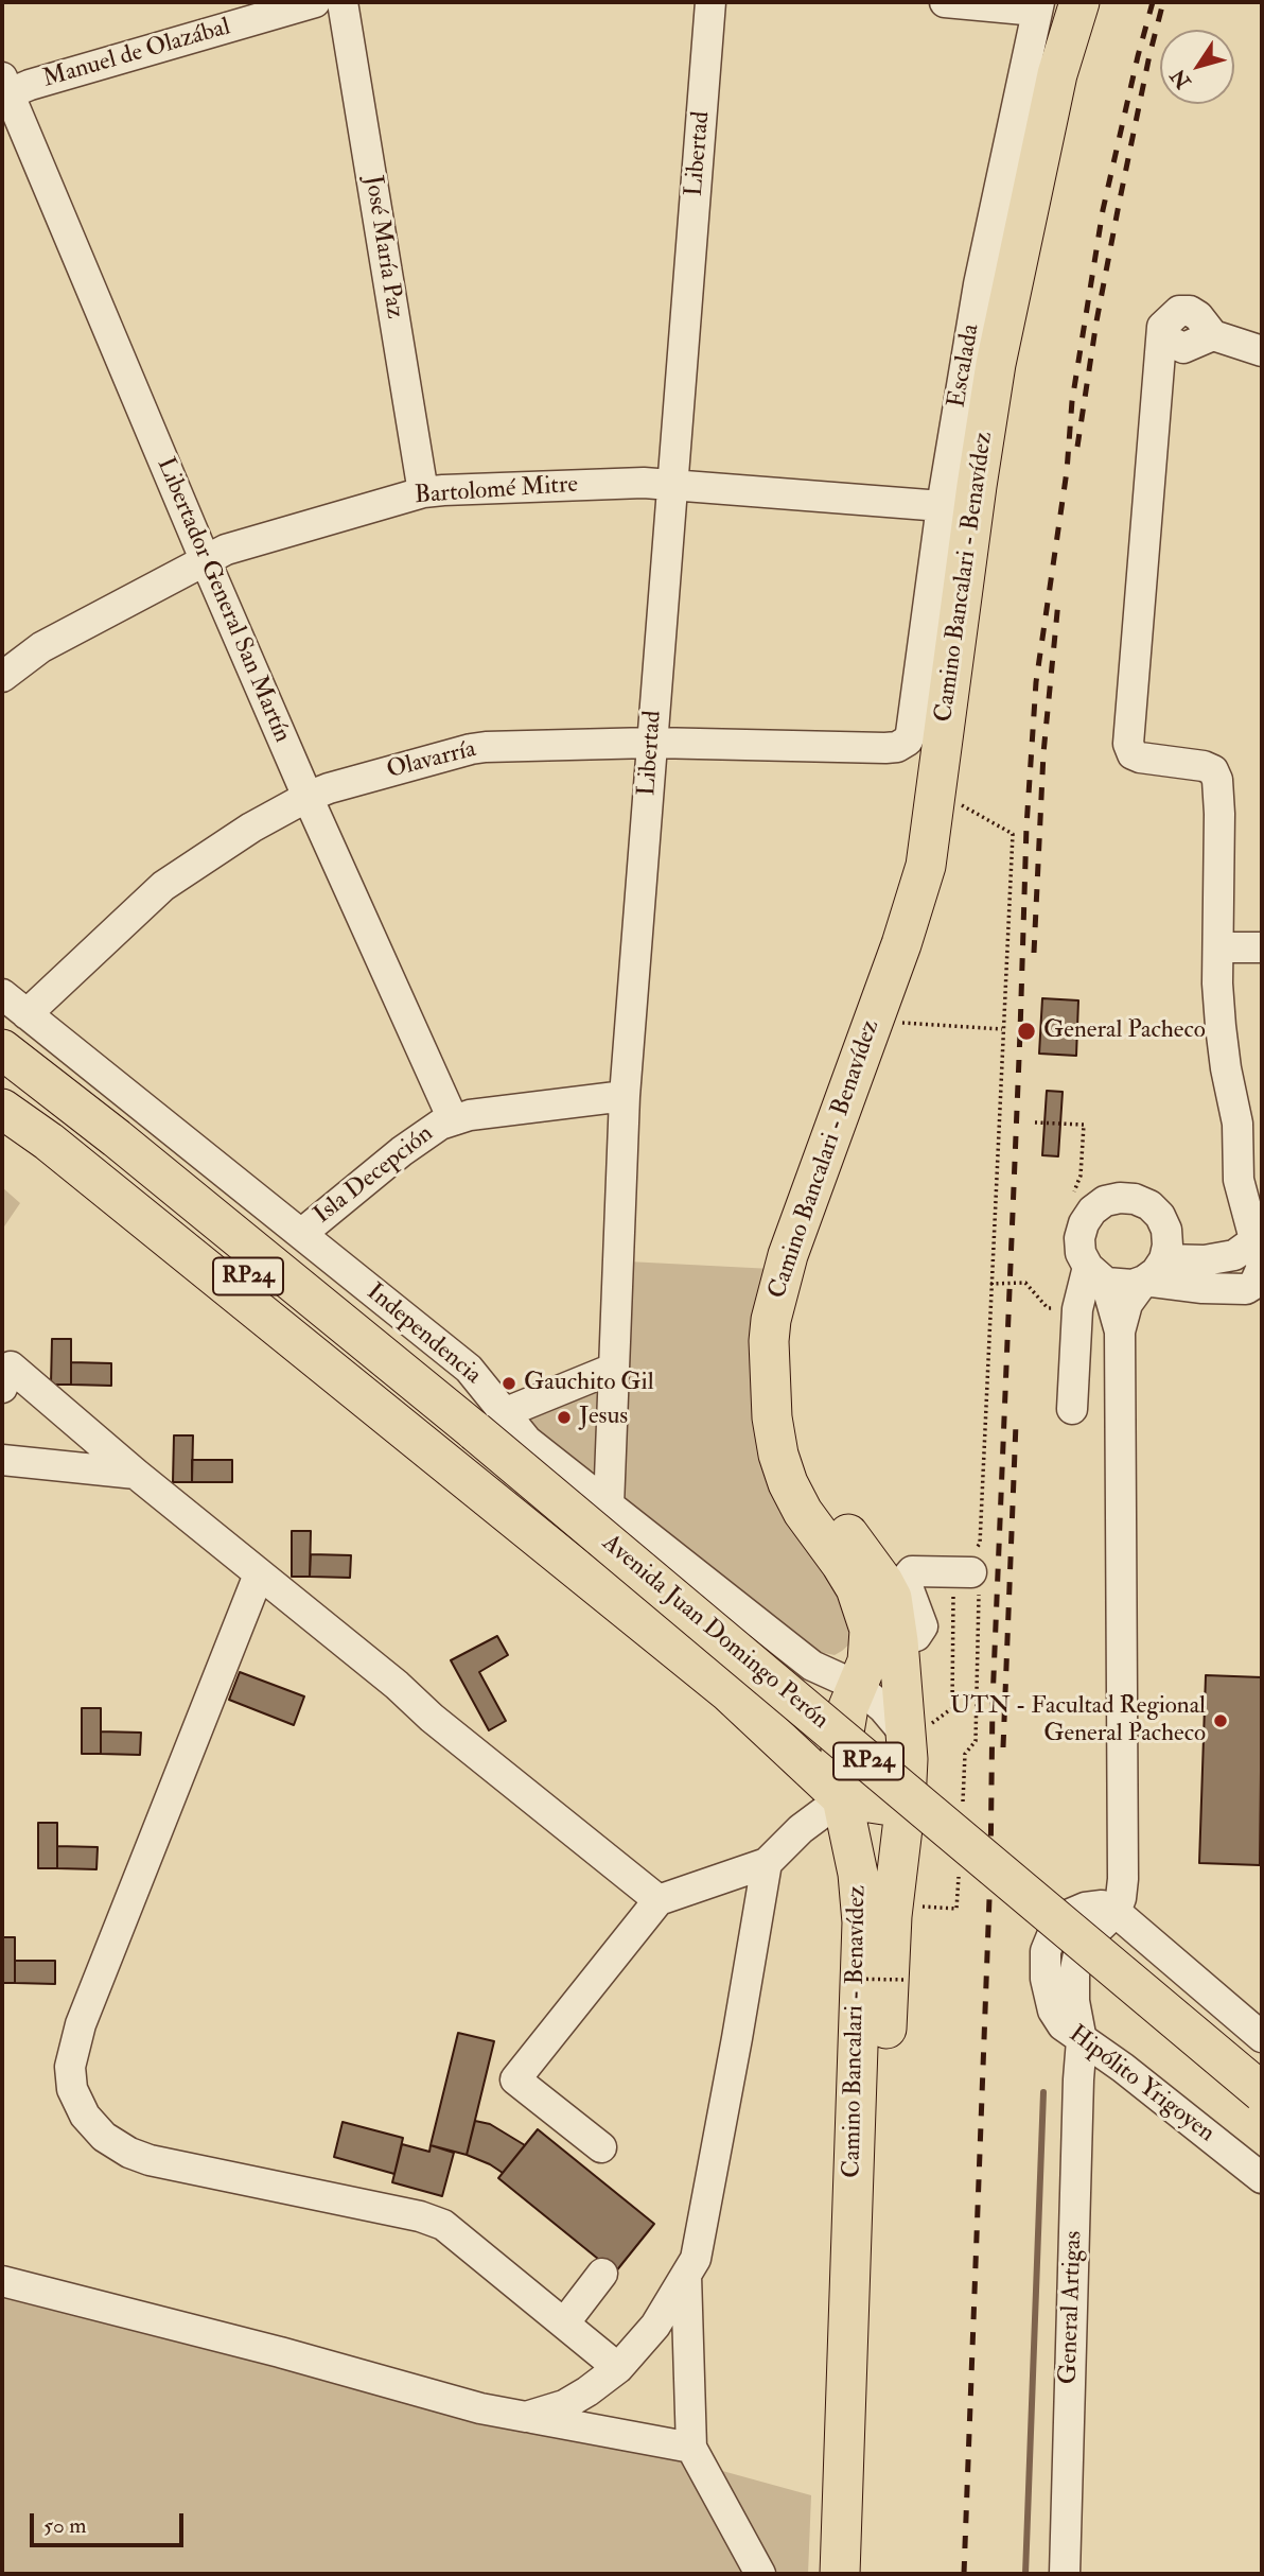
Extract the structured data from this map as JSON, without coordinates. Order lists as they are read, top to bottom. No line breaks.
{"streets":{"main road":["Camino Bancalari - Benavídez","RP24","Avenida Juan Domingo Perón"],"street":["Manuel de Olazábal","Libertad","José María Paz","Escalada","Bartolomé Mitre","Libertador General San Martín","Olavarría","Isla Decepción","Independencia","Hipólito Yrigoyen","General Artigas"]},"crossings":[["Manuel de Olazábal","Libertador General San Martín"],["Libertad","Bartolomé Mitre"],["Libertad","Olavarría"],["Libertad","Isla Decepción"],["Libertad","Independencia"],["José María Paz","Bartolomé Mitre"],["Escalada","Bartolomé Mitre"],["Escalada","Olavarría"],["Bartolomé Mitre","Libertador General San Martín"],["Camino Bancalari - Benavídez","Independencia"],["Libertador General San Martín","Olavarría"],["Libertador General San Martín","Isla Decepción"],["Olavarría","Independencia"],["Isla Decepción","Independencia"],["RP24","Independencia"],["RP24","Avenida Juan Domingo Perón"],["Independencia","Avenida Juan Domingo Perón"],["Hipólito Yrigoyen","General Artigas"]],"places":["General Pacheco","Gauchito Gil","Jesus","UTN - Facultad Regional General Pacheco"],"scale_bar":"50 m","north":"bottom left"}
